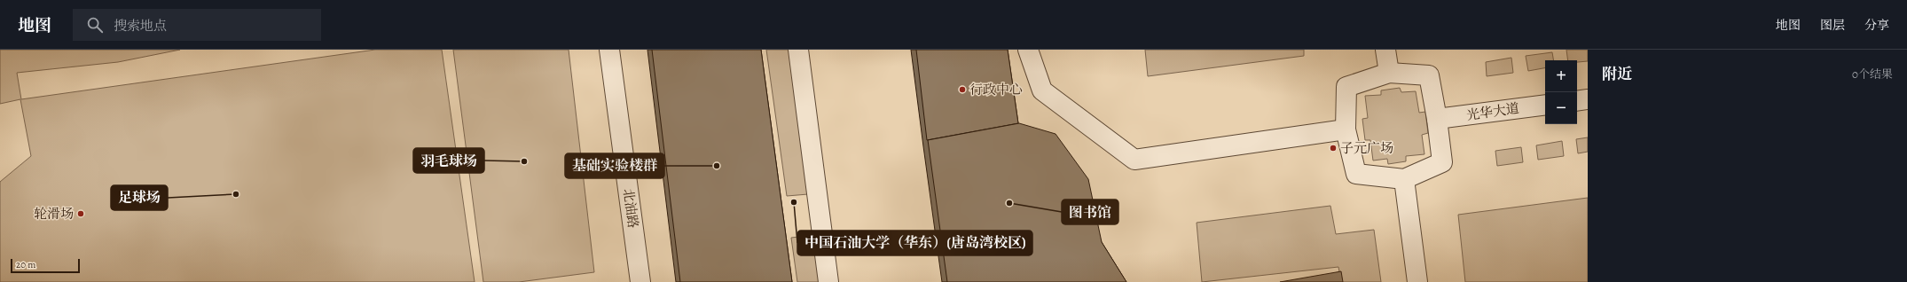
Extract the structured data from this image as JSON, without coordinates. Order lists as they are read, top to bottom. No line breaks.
{"streets":{"street":["光华大道","北油路"]},"places":["行政中心","子元广场","羽毛球场","基础实验楼群","足球场","中国石油大学（华东）(唐岛湾校区)","图书馆","轮滑场"],"scale_bar":"20 m","page":{"header":"地图","search":"搜索地点","nav":["地图","图层","分享"],"heading":["附近","0个结果"],"map_buttons":["+","−"],"scale":"20 m"}}
